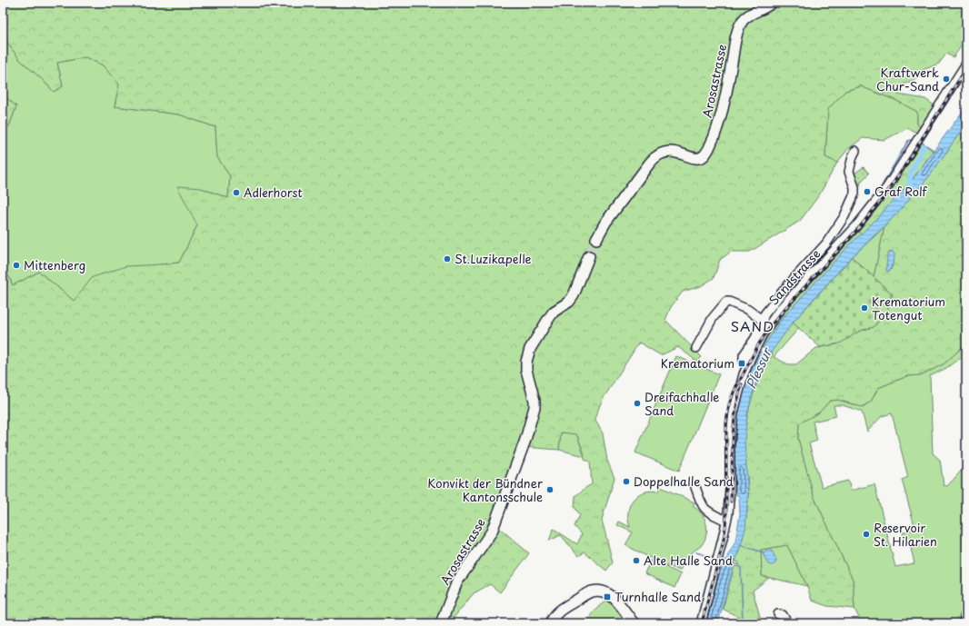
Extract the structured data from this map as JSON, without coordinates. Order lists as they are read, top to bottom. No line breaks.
{"streets":{"main road":["Arosastrasse"],"street":["Sandstrasse"]},"districts":["SAND"],"water":["Plessur"],"places":{"other":["Kraftwerk Chur-Sand","Graf Rolf","Adlerhorst","St.Luzikapelle","Mittenberg","Krematorium Totengut","Dreifachhalle Sand","Doppelhalle Sand","Konvikt der Bündner Kantonsschule","Reservoir St. Hilarien","Alte Halle Sand"],"transit":["Krematorium","Turnhalle Sand"]}}
